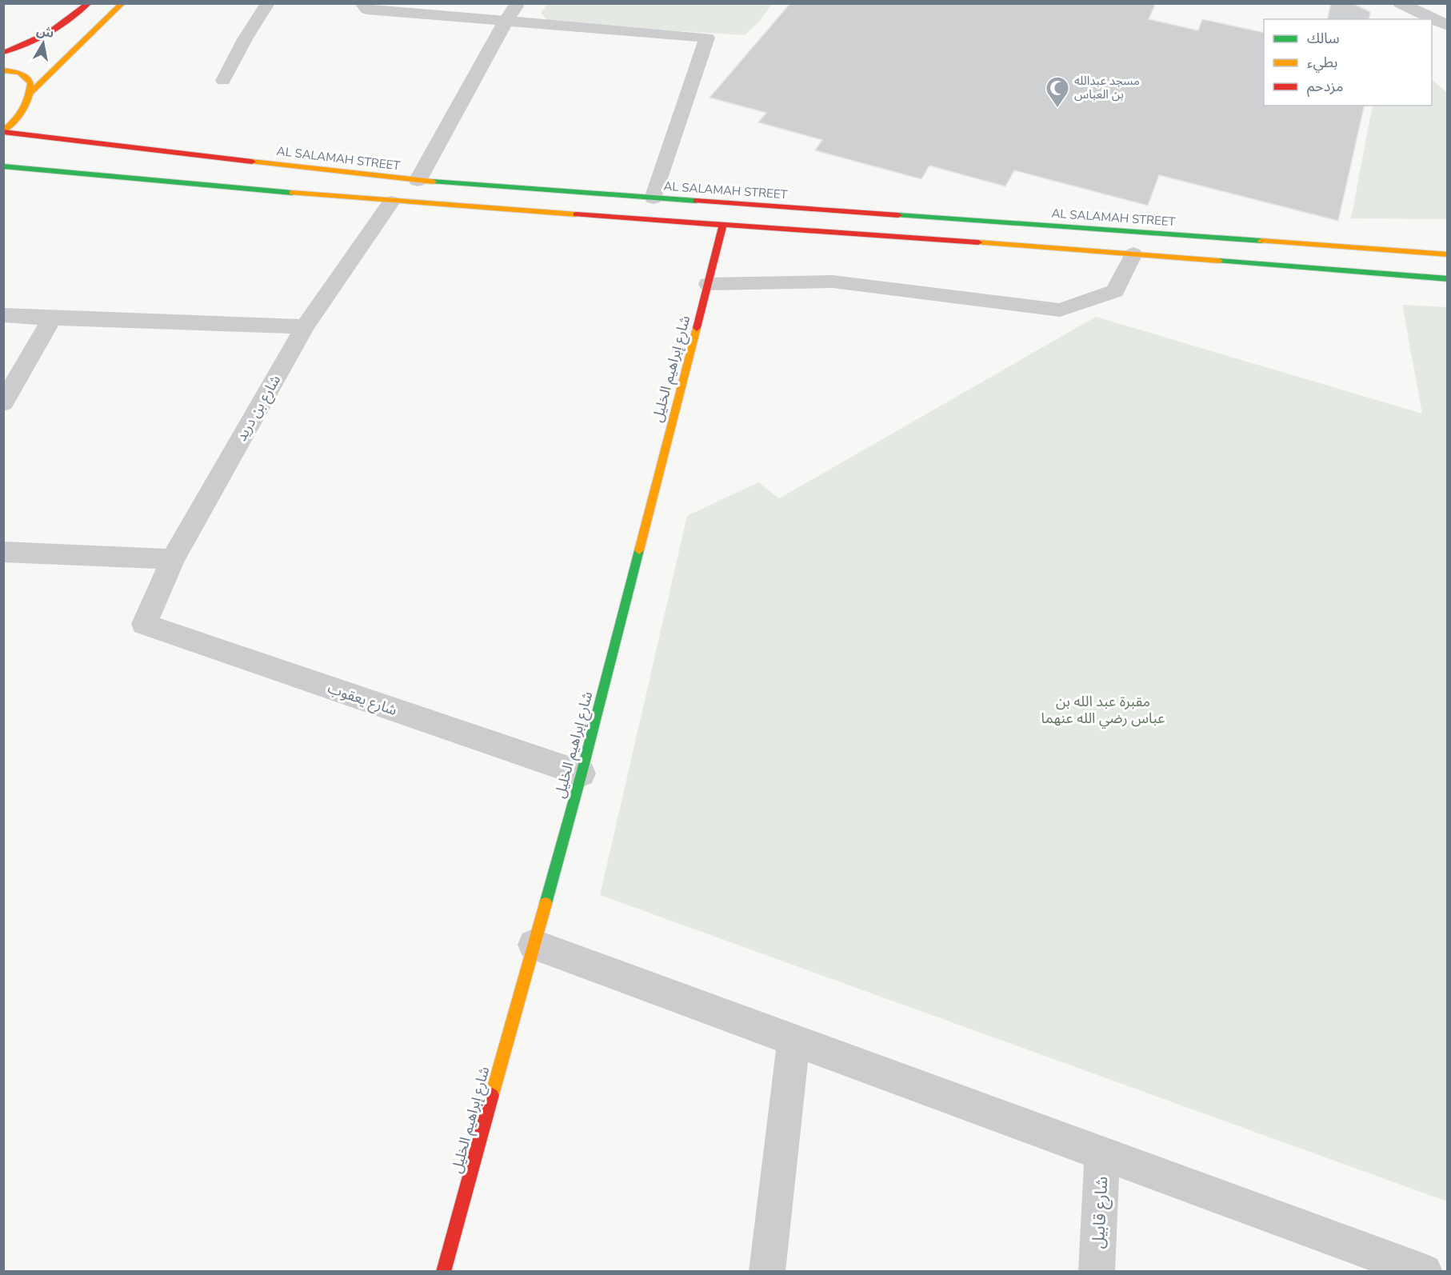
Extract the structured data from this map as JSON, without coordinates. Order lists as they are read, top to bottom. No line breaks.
{"streets":{"street":["AL SALAMAH STREET","شارع إبراهيم الخليل","شارع بن دريد","شارع يعقوب","شارع قابيل"]},"crossings":[["شارع إبراهيم الخليل","شارع يعقوب"],["شارع بن دريد","شارع يعقوب"]],"parks":["مقبرة عبد الله بن عباس رضي الله عنهما"],"places":{"mosque":["مسجد عبدالله بن العباس"]},"legend":["سالك","بطيء","مزدحم"],"north":"top"}
